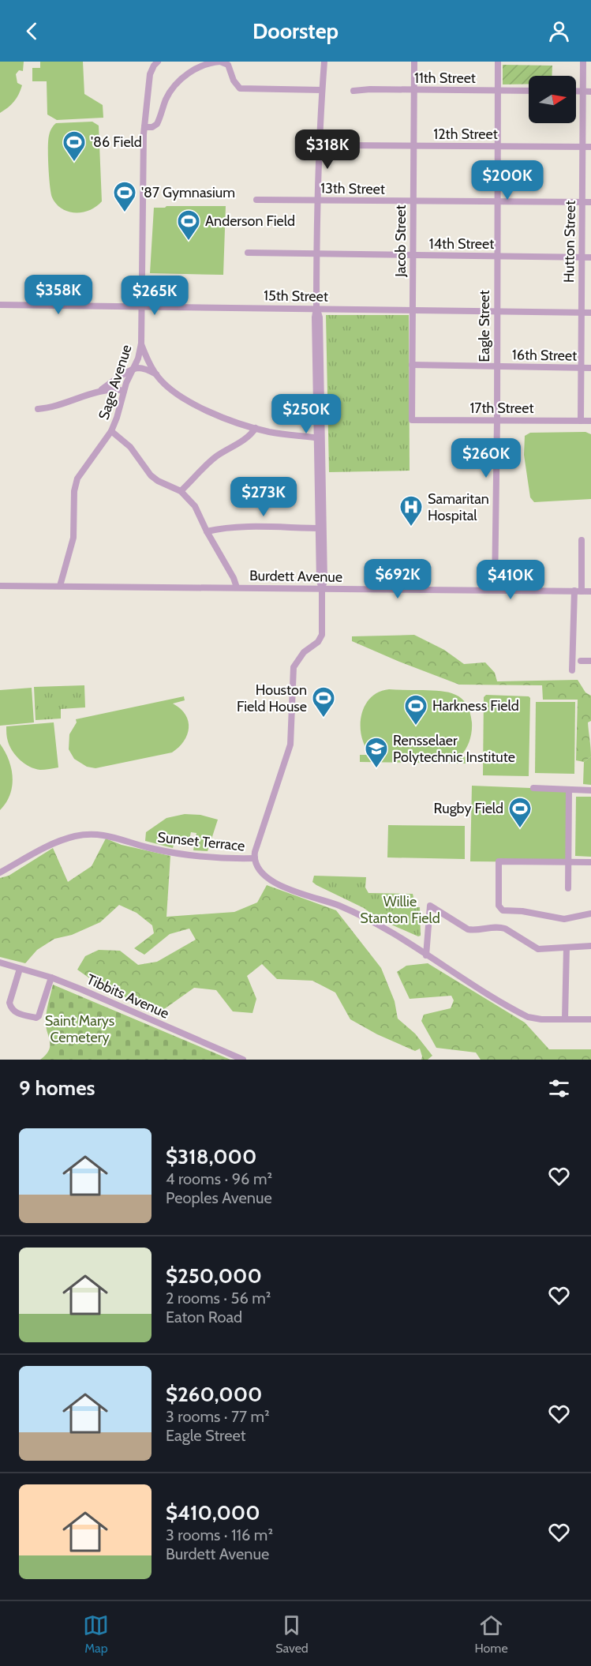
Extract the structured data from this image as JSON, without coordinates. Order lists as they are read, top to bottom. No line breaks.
{"streets":{"street":["11th Street","12th Street","13th Street","Jacob Street","Hutton Street","14th Street","15th Street","Eagle Street","16th Street","Sage Avenue","17th Street","Burdett Avenue","Sunset Terrace","Tibbits Avenue"]},"crossings":[["11th Street","Jacob Street"],["11th Street","Eagle Street"],["12th Street","Jacob Street"],["12th Street","Hutton Street"],["12th Street","Eagle Street"],["13th Street","Jacob Street"],["13th Street","Hutton Street"],["13th Street","Eagle Street"],["Jacob Street","14th Street"],["Jacob Street","15th Street"],["Jacob Street","16th Street"],["Jacob Street","17th Street"],["Hutton Street","14th Street"],["Hutton Street","15th Street"],["Hutton Street","16th Street"],["Hutton Street","17th Street"],["14th Street","Eagle Street"],["15th Street","Eagle Street"],["15th Street","Sage Avenue"],["Eagle Street","16th Street"],["Eagle Street","17th Street"],["Eagle Street","Burdett Avenue"],["Sage Avenue","Burdett Avenue"]],"parks":["Willie Stanton Field","Saint Marys Cemetery"],"places":{"sports":["'86 Field","'87 Gymnasium","Anderson Field","Houston Field House","Harkness Field","Rugby Field"],"hospital":["Samaritan Hospital"],"school or university":["Rensselaer Polytechnic Institute"]},"north":"right","page":{"header":"Doorstep","price":["$318K","$200K","$358K","$265K","$250K","$260K","$273K","$692K","$410K"],"heading":"9 homes","list":[{"name":"$318,000","note":"4 rooms · 96 m² · Peoples Avenue"},{"name":"$250,000","note":"2 rooms · 56 m² · Eaton Road"},{"name":"$260,000","note":"3 rooms · 77 m² · Eagle Street"},{"name":"$410,000","note":"3 rooms · 116 m² · Burdett Avenue"}],"tabs":["Map","Saved","Home"]}}
